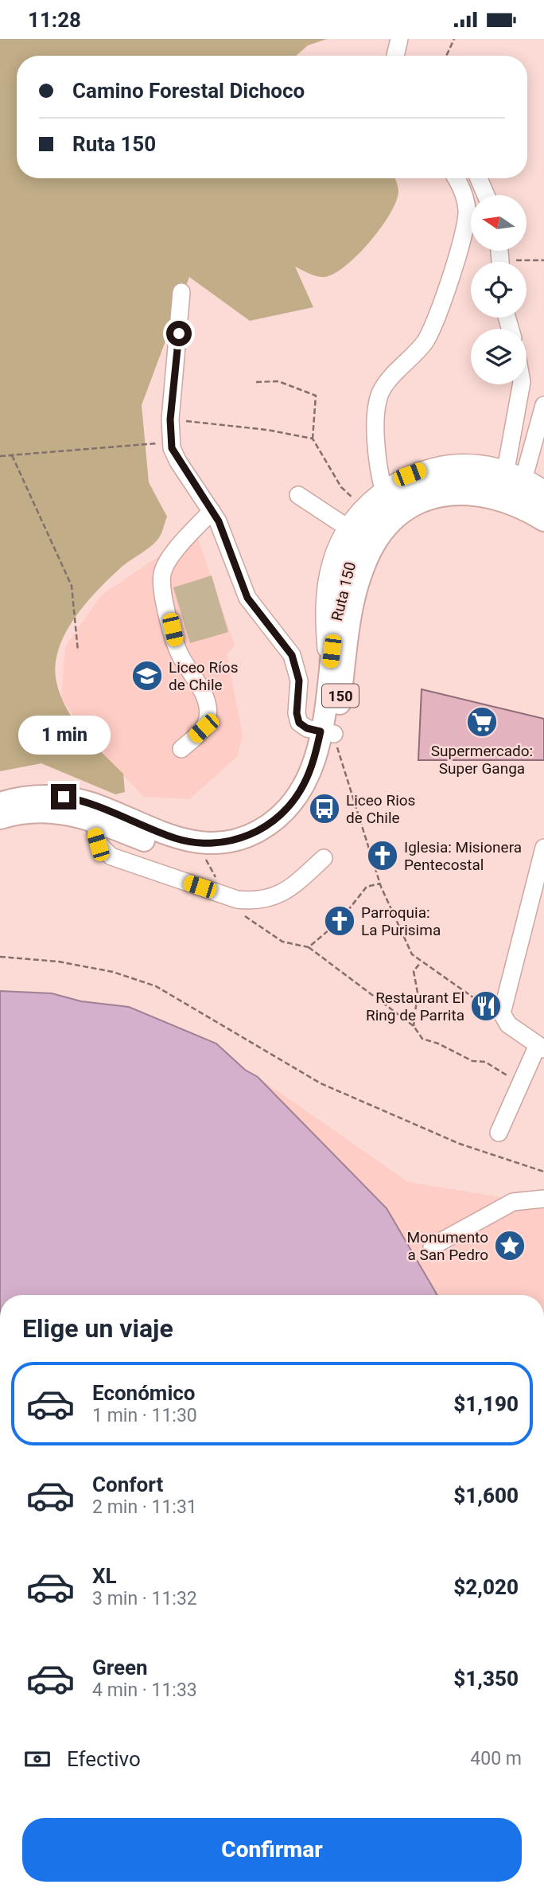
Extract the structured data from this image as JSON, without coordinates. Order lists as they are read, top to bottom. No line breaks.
{"streets":{"main road":["Ruta 150","150"]},"places":{"school or university":["Liceo Ríos de Chile"],"supermarket":["Supermercado: Super Ganga"],"bus stop":["Liceo Rios de Chile"],"church":["Iglesia: Misionera Pentecostal","Parroquia: La Purisima"],"restaurant":["Restaurant El Ring de Parrita"],"place":["Monumento a San Pedro"]},"north":"left","page":{"status":"11:28","banner":["Camino Forestal Dichoco","Ruta 150"],"bubble":"1 min","heading":"Elige un viaje","list":[{"name":"Económico","note":"1 min · 11:30","value":"$1,190"},{"name":"Confort","note":"2 min · 11:31","value":"$1,600"},{"name":"XL","note":"3 min · 11:32","value":"$2,020"},{"name":"Green","note":"4 min · 11:33","value":"$1,350"}],"pay":["Efectivo","400 m"],"buttons":"Confirmar"}}
